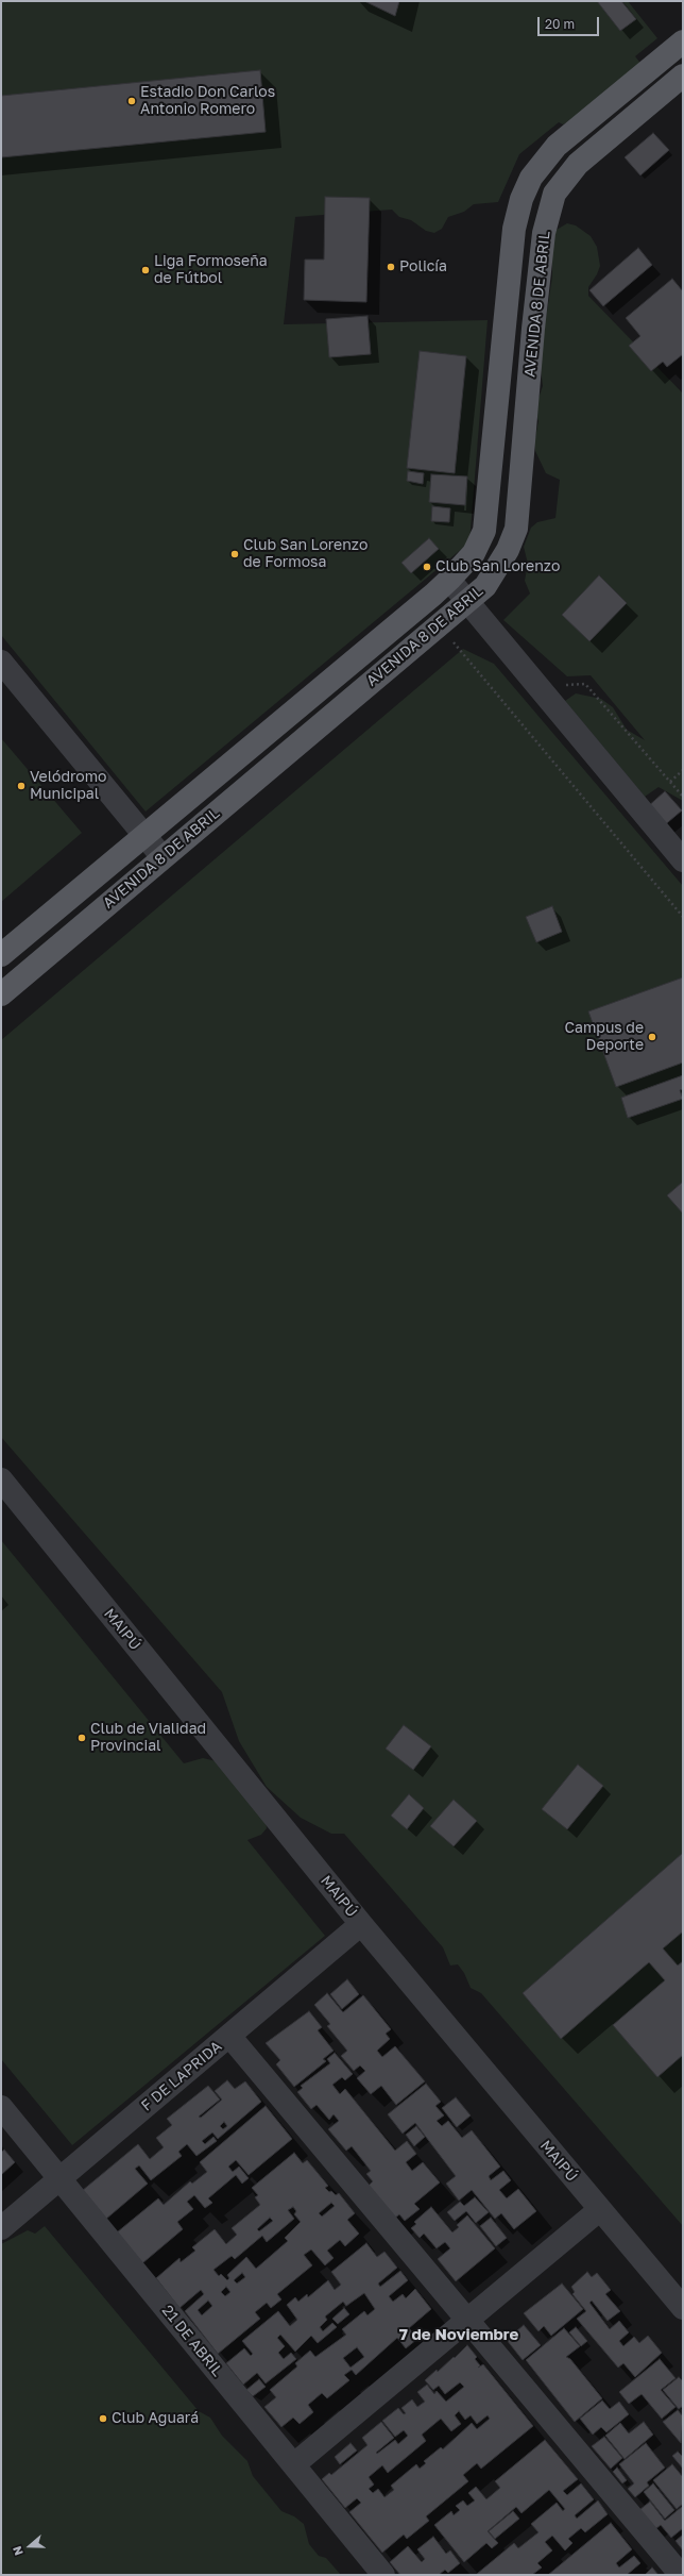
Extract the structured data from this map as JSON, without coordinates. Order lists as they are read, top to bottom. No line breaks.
{"streets":{"main road":["AVENIDA 8 DE ABRIL"],"street":["MAIPÚ","F DE LAPRIDA","21 DE ABRIL"]},"crossings":[["MAIPÚ","F DE LAPRIDA"],["F DE LAPRIDA","21 DE ABRIL"]],"districts":["7 de Noviembre"],"places":["Estadio Don Carlos Antonio Romero","Policía","Liga Formoseña de Fútbol","Club San Lorenzo de Formosa","Club San Lorenzo","Velódromo Municipal","Campus de Deporte","Club de Vialidad Provincial","Club Aguará"],"scale_bar":"20 m","north":"left"}
